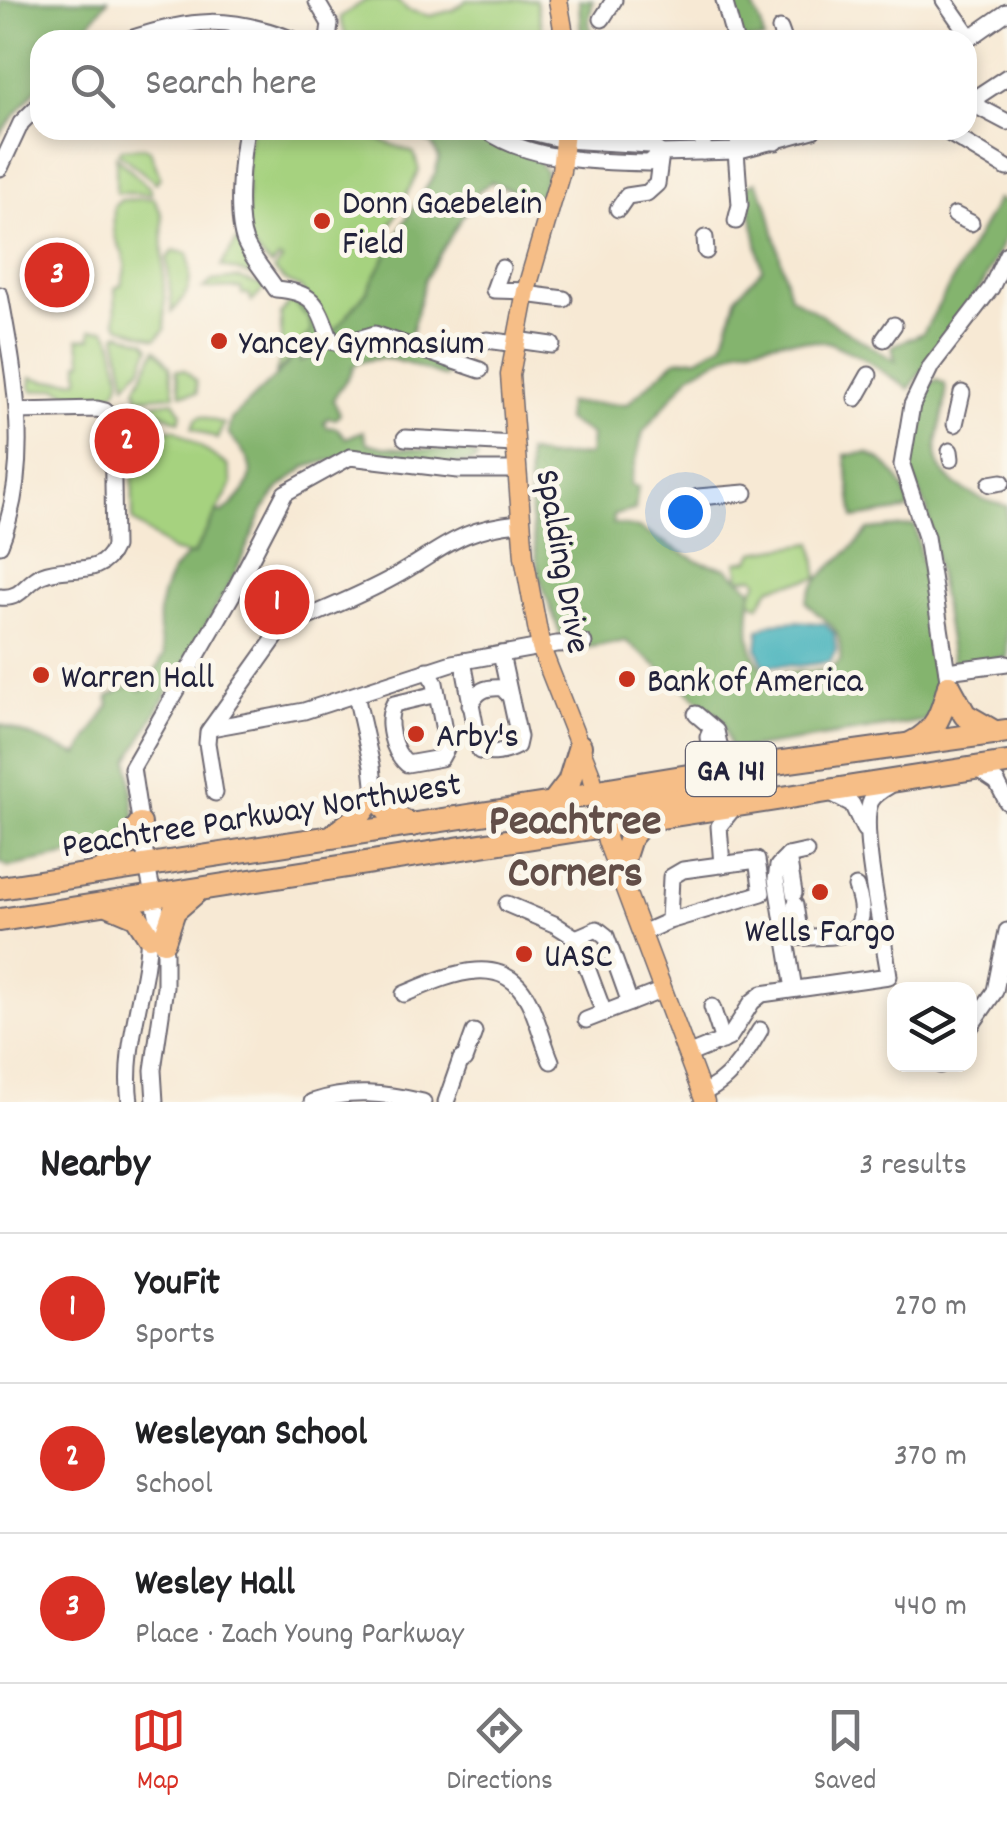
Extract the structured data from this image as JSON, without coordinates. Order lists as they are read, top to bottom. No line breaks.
{"streets":{"highway":["GA 141","Peachtree Parkway Northwest"],"main road":["Spalding Drive"]},"crossings":[["Spalding Drive","Peachtree Parkway Northwest"]],"districts":["Peachtree Corners"],"places":["Donn Gaebelein Field","Yancey Gymnasium","Warren Hall","Bank of America","Arby's","Wells Fargo","UASC"],"page":{"search":"Search here","pins":["3","2","1"],"heading":["Nearby","3 results"],"list":[{"mark":"1","name":"YouFit","note":"Sports","value":"270 m"},{"mark":"2","name":"Wesleyan School","note":"School","value":"370 m"},{"mark":"3","name":"Wesley Hall","note":"Place · Zach Young Parkway","value":"440 m"}],"nav":["Map","Directions","Saved"]}}
